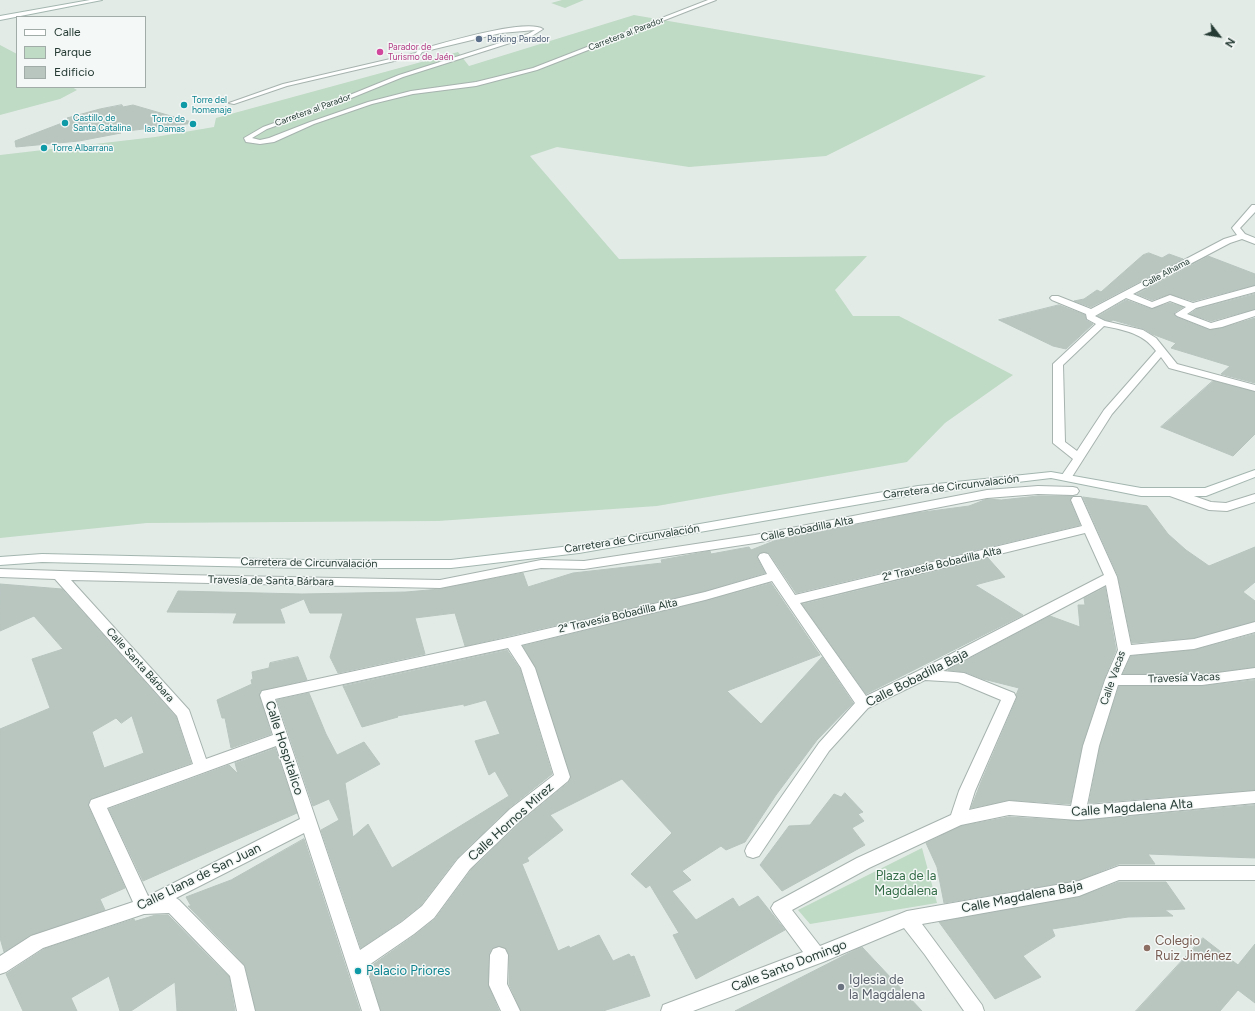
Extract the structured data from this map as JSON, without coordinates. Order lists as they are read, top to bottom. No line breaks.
{"streets":{"street":["Carretera al Parador","Calle Alhama","Carretera de Circunvalación","Calle Bobadilla Alta","2ª Travesía Bobadilla Alta","Travesía de Santa Bárbara","Calle Santa Bárbara","Calle Bobadilla Baja","Calle Vacas","Travesía Vacas","Calle Hospitalico","Calle Magdalena Alta","Calle Hornos Mirez","Calle Llana de San Juan","Calle Magdalena Baja","Calle Santo Domingo"]},"crossings":[["Calle Bobadilla Alta","2ª Travesía Bobadilla Alta"],["Calle Bobadilla Alta","Travesía de Santa Bárbara"],["Calle Bobadilla Alta","Calle Bobadilla Baja"],["Calle Bobadilla Alta","Calle Vacas"],["2ª Travesía Bobadilla Alta","Calle Vacas"],["2ª Travesía Bobadilla Alta","Calle Hospitalico"],["Travesía de Santa Bárbara","Calle Santa Bárbara"],["Calle Bobadilla Baja","Calle Vacas"],["Calle Vacas","Travesía Vacas"],["Calle Vacas","Calle Magdalena Alta"],["Calle Hospitalico","Calle Hornos Mirez"],["Calle Hospitalico","Calle Llana de San Juan"],["Calle Magdalena Alta","Calle Santo Domingo"],["Calle Magdalena Baja","Calle Santo Domingo"]],"parks":["Plaza de la Magdalena"],"places":["Parking Parador","Parador de Turismo de Jaén","Torre del homenaje","Castillo de Santa Catalina","Torre de las Damas","Torre Albarrana","Colegio Ruiz Jiménez","Palacio Priores","Iglesia de la Magdalena"],"legend":["Calle","Parque","Edificio"],"north":"bottom right"}
